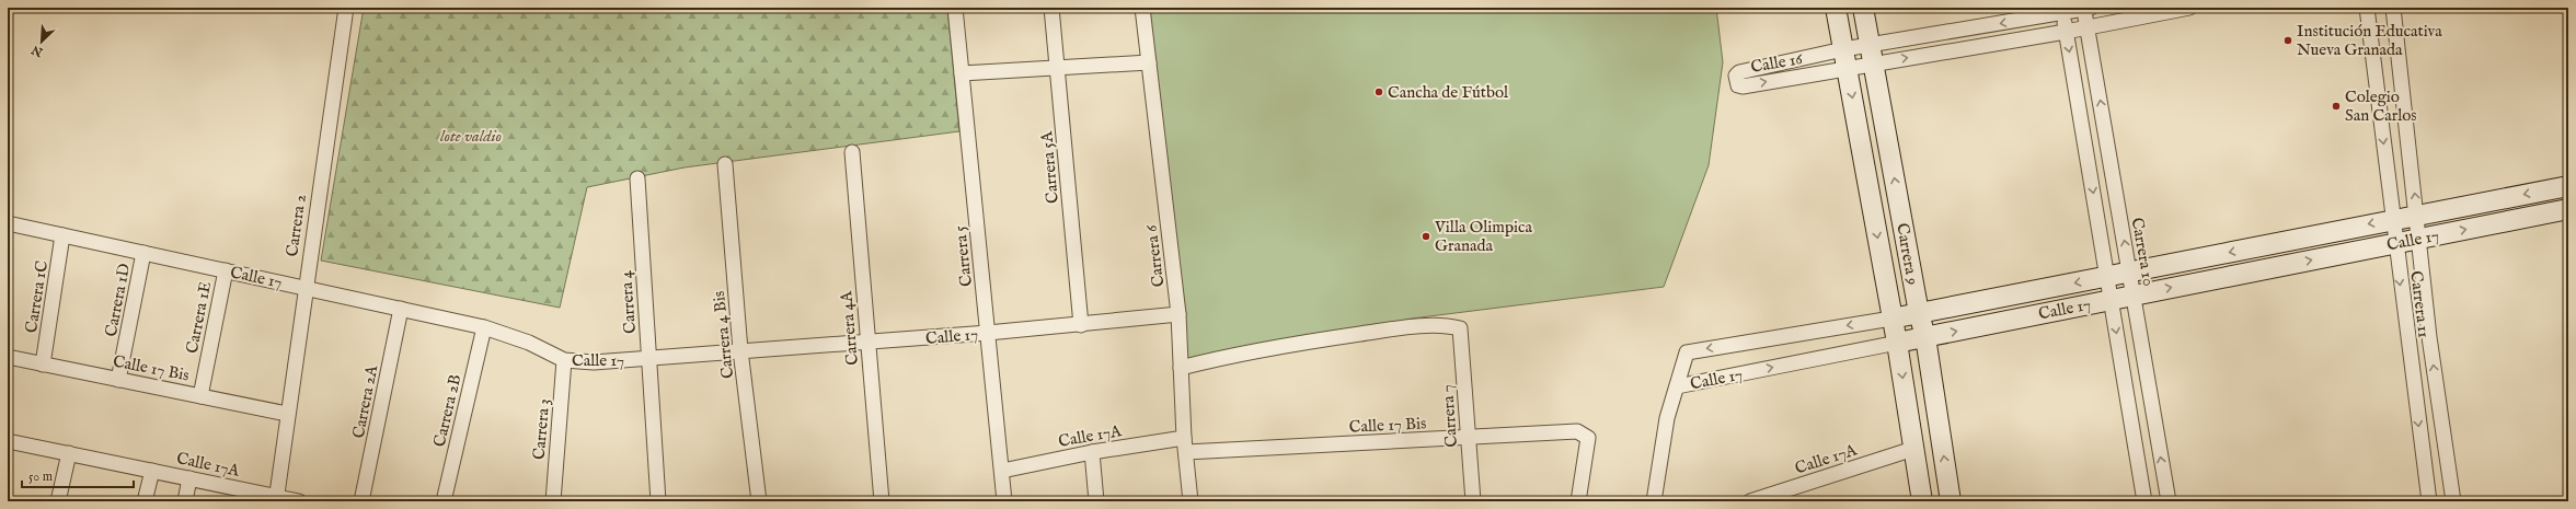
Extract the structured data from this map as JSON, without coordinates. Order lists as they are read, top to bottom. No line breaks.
{"streets":{"street":["Calle 16","Carrera 5A","Carrera 2","Calle 17","Carrera 10","Carrera 9","Carrera 5","Carrera 6","Carrera 1C","Carrera 1D","Carrera 4","Carrera 11","Carrera 1E","Carrera 4A","Carrera 4 Bis","Calle 17 Bis","Carrera 2A","Carrera 2B","Carrera 7","Carrera 3","Calle 17A"]},"crossings":[["Calle 16","Carrera 10"],["Calle 16","Carrera 9"],["Carrera 5A","Calle 17"],["Carrera 2","Calle 17"],["Carrera 2","Calle 17 Bis"],["Carrera 2","Calle 17A"],["Calle 17","Carrera 10"],["Calle 17","Carrera 9"],["Calle 17","Carrera 5"],["Calle 17","Carrera 6"],["Calle 17","Carrera 1C"],["Calle 17","Carrera 1D"],["Calle 17","Carrera 4"],["Calle 17","Carrera 11"],["Calle 17","Carrera 1E"],["Calle 17","Carrera 4A"],["Calle 17","Carrera 4 Bis"],["Calle 17","Carrera 2A"],["Calle 17","Carrera 2B"],["Calle 17","Carrera 3"],["Carrera 9","Calle 17A"],["Carrera 5","Calle 17A"],["Carrera 6","Calle 17 Bis"],["Carrera 6","Carrera 7"],["Carrera 6","Calle 17A"],["Carrera 1C","Calle 17 Bis"],["Carrera 1D","Calle 17 Bis"],["Carrera 1E","Calle 17 Bis"],["Calle 17 Bis","Carrera 7"]],"parks":["lote valdio"],"places":["Institución Educativa Nueva Granada","Cancha de Fútbol","Colegio San Carlos","Villa Olimpica Granada"],"scale_bar":"50 m","north":"bottom left"}
